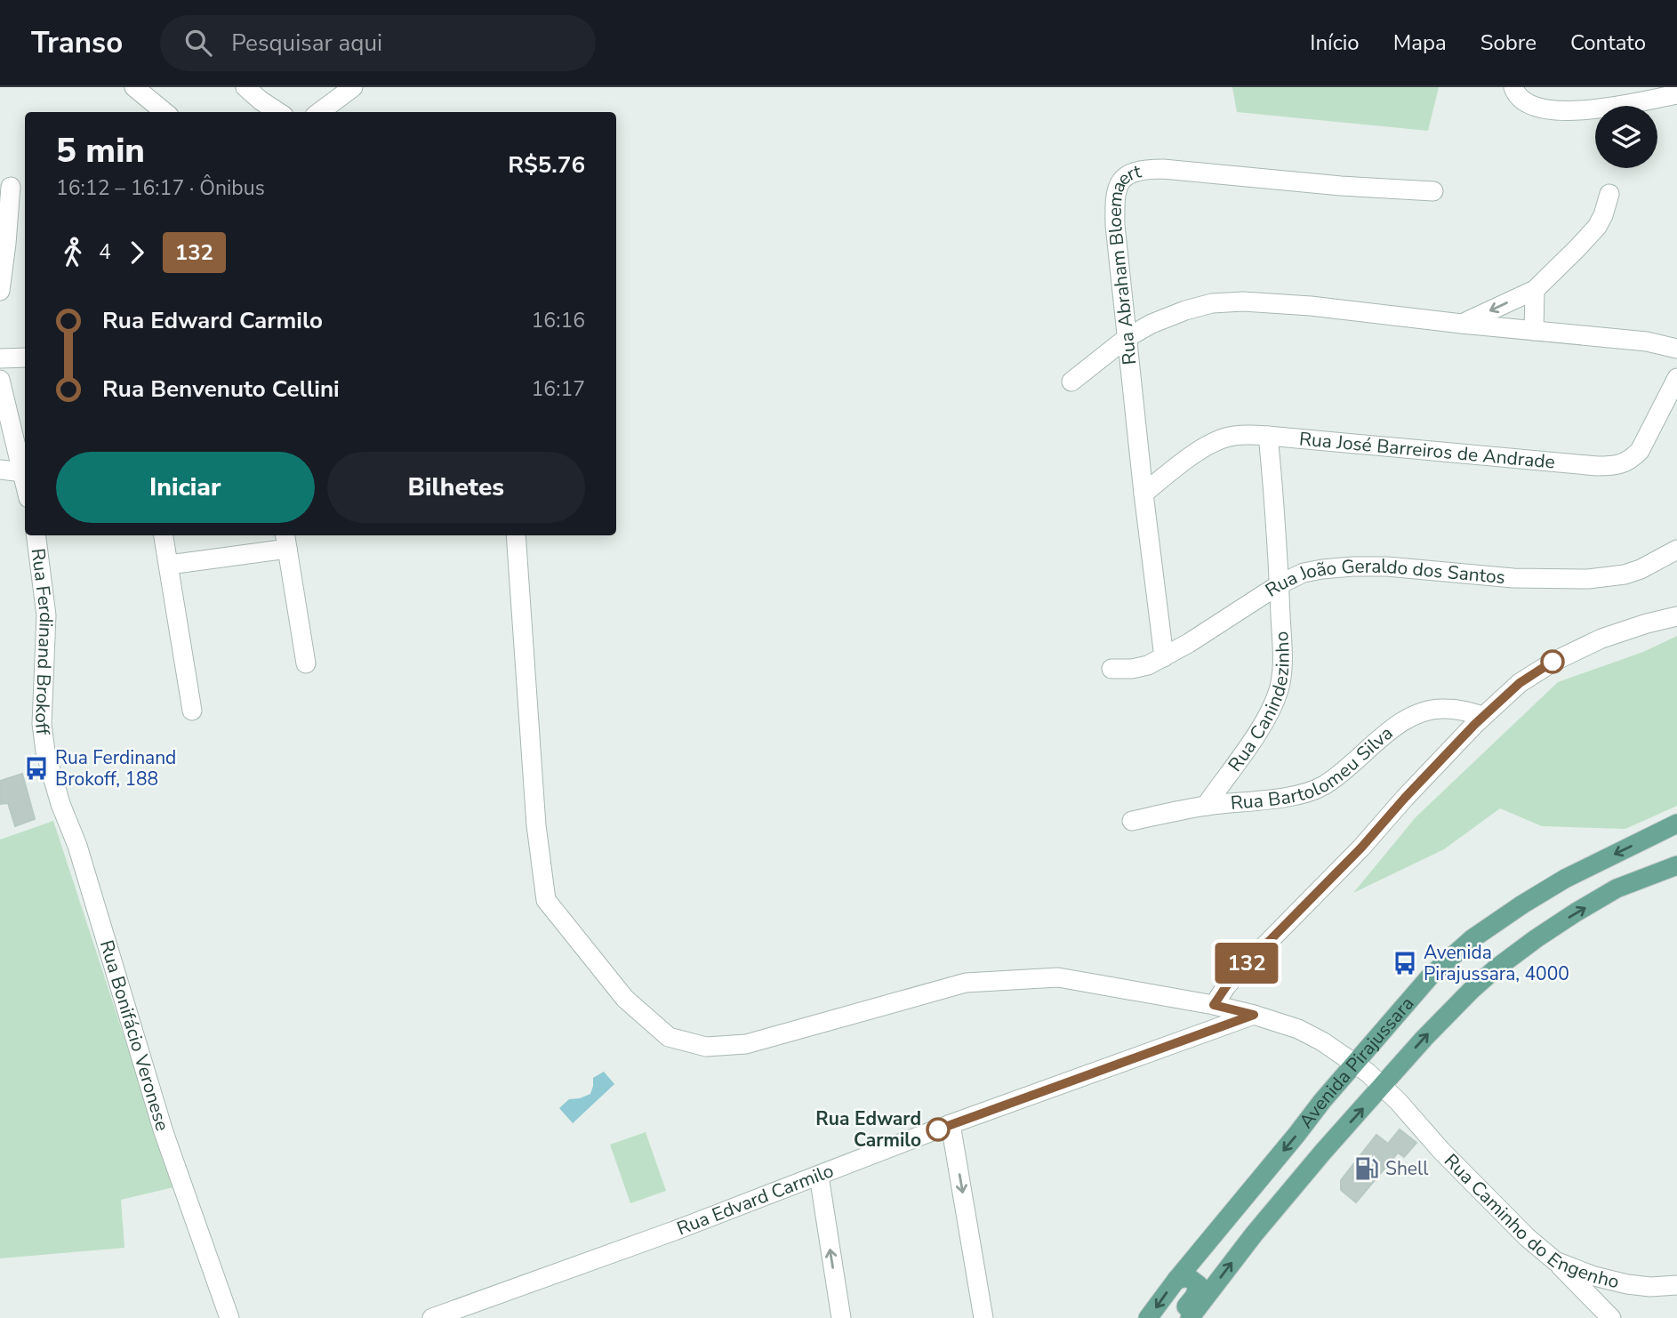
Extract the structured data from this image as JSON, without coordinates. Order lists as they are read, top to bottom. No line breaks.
{"streets":{"main road":["Avenida Pirajussara"],"street":["Rua Abraham Bloemaert","Rua José Barreiros de Andrade","Rua João Geraldo dos Santos","Rua Ferdinand Brokoff","Rua Canindezinho","Rua Bartolomeu Silva","Rua Bonifácio Veronese","Rua Edvard Carmilo","Rua Caminho do Engenho"]},"crossings":[["Rua Abraham Bloemaert","Rua José Barreiros de Andrade"],["Rua Abraham Bloemaert","Rua João Geraldo dos Santos"],["Rua José Barreiros de Andrade","Rua Canindezinho"],["Rua João Geraldo dos Santos","Rua Canindezinho"],["Rua Ferdinand Brokoff","Rua Bonifácio Veronese"],["Rua Canindezinho","Rua Bartolomeu Silva"],["Avenida Pirajussara","Rua Caminho do Engenho"],["Rua Edvard Carmilo","Rua Caminho do Engenho"]],"places":{"bus stop":["Rua Ferdinand Brokoff, 188","Avenida Pirajussara, 4000"],"other":["Rua Edward Carmilo"],"fuel station":["Shell"]},"lines":["bus line 132"],"page":{"header":"Transo","search":"Pesquisar aqui","nav":["Início","Mapa","Sobre","Contato"],"on_map":"132","heading":["5 min","16:12 – 16:17 · Ônibus","R$5.76"],"legs":["4","132"],"list":[{"name":"Rua Edward Carmilo","value":"16:16"},{"name":"Rua Benvenuto Cellini","value":"16:17"}],"buttons":["Iniciar","Bilhetes"]}}
